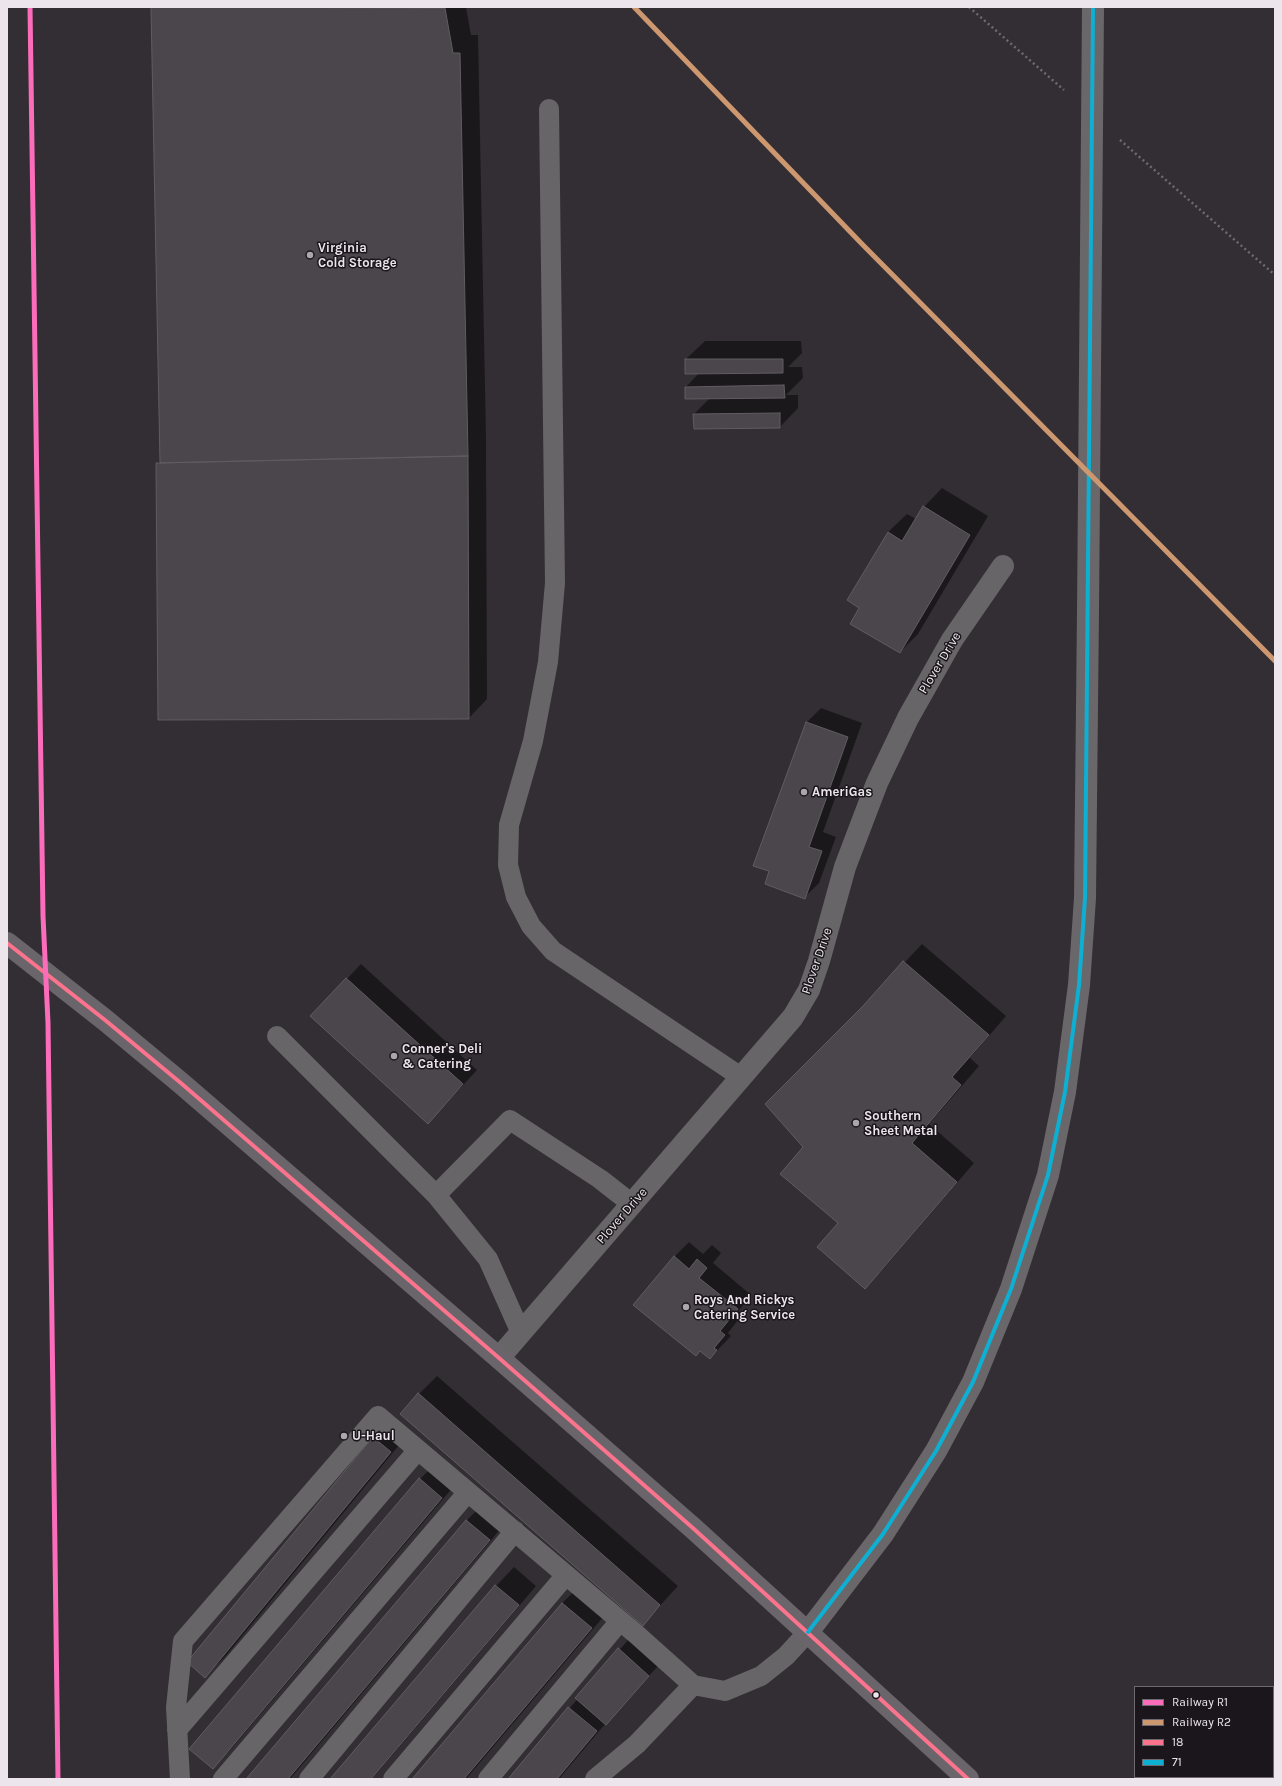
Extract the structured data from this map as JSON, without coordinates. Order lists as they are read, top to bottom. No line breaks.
{"streets":{"street":["Plover Drive"]},"places":["Virginia Cold Storage","AmeriGas","Conner's Deli & Catering","Southern Sheet Metal","Roys And Rickys Catering Service","U-Haul"],"lines":["rail line R1","rail line R2","transit line 71","transit line 18"],"legend":["Railway R1","Railway R2","18","71"]}
